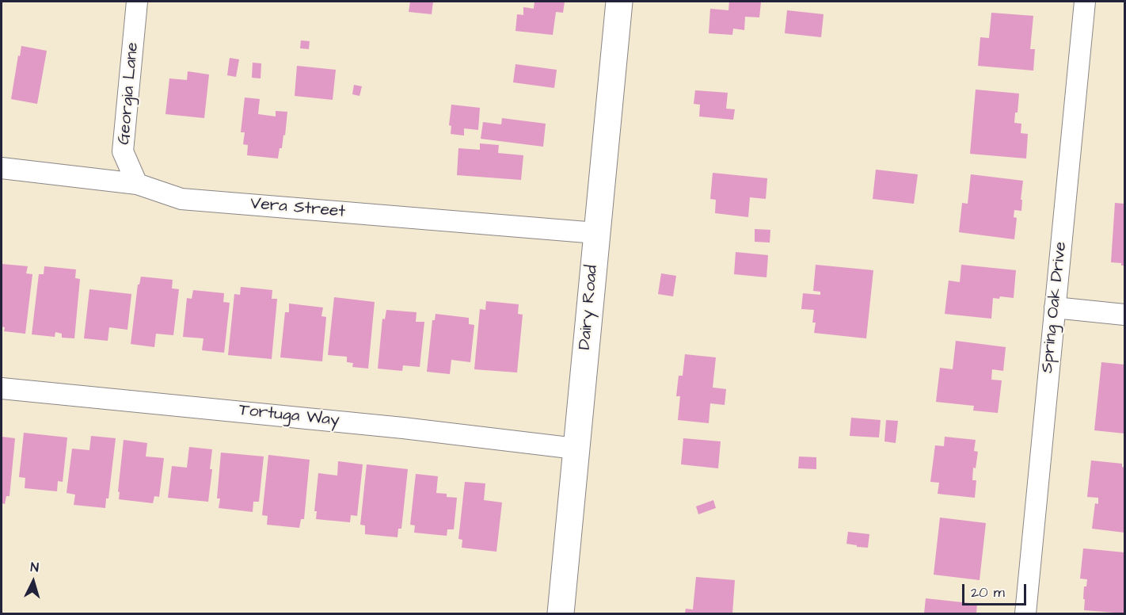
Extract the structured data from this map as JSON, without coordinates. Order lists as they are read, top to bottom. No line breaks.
{"streets":{"street":["Georgia Lane","Vera Street","Dairy Road","Spring Oak Drive","Tortuga Way"]},"crossings":[["Georgia Lane","Vera Street"],["Vera Street","Dairy Road"],["Dairy Road","Tortuga Way"]],"scale_bar":"20 m","north":"top"}
